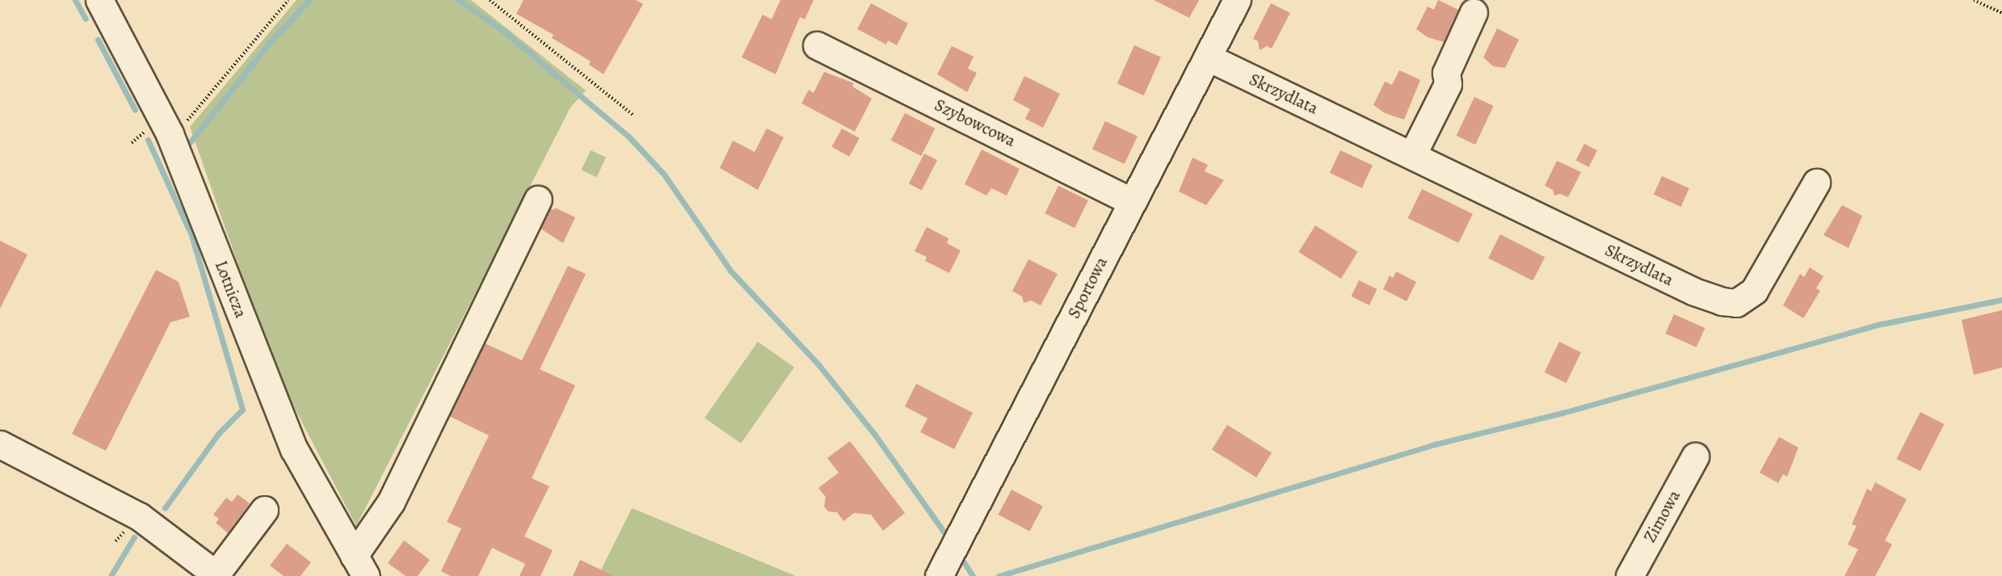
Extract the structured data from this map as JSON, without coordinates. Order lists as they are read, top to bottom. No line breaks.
{"streets":{"street":["Skrzydlata","Szybowcowa","Sportowa","Lotnicza","Zimowa"]},"crossings":[["Skrzydlata","Sportowa"],["Szybowcowa","Sportowa"]]}
